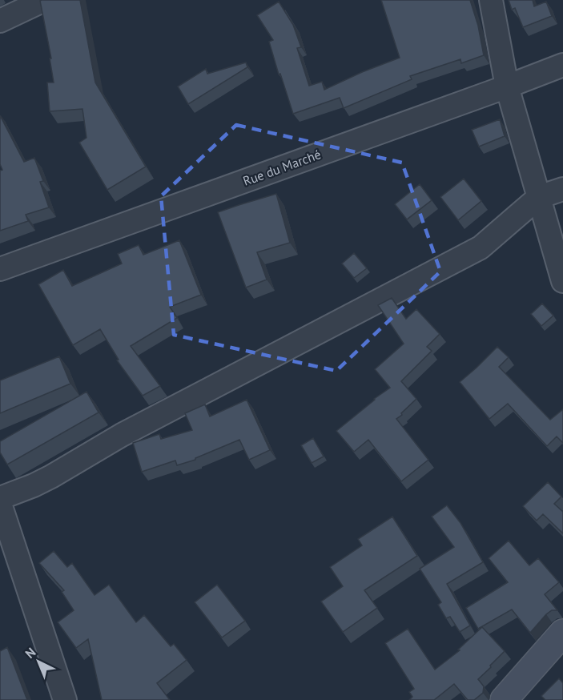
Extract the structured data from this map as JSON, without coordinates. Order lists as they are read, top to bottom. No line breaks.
{"streets":{"street":["Rue du Marché"]},"north":"top left"}
